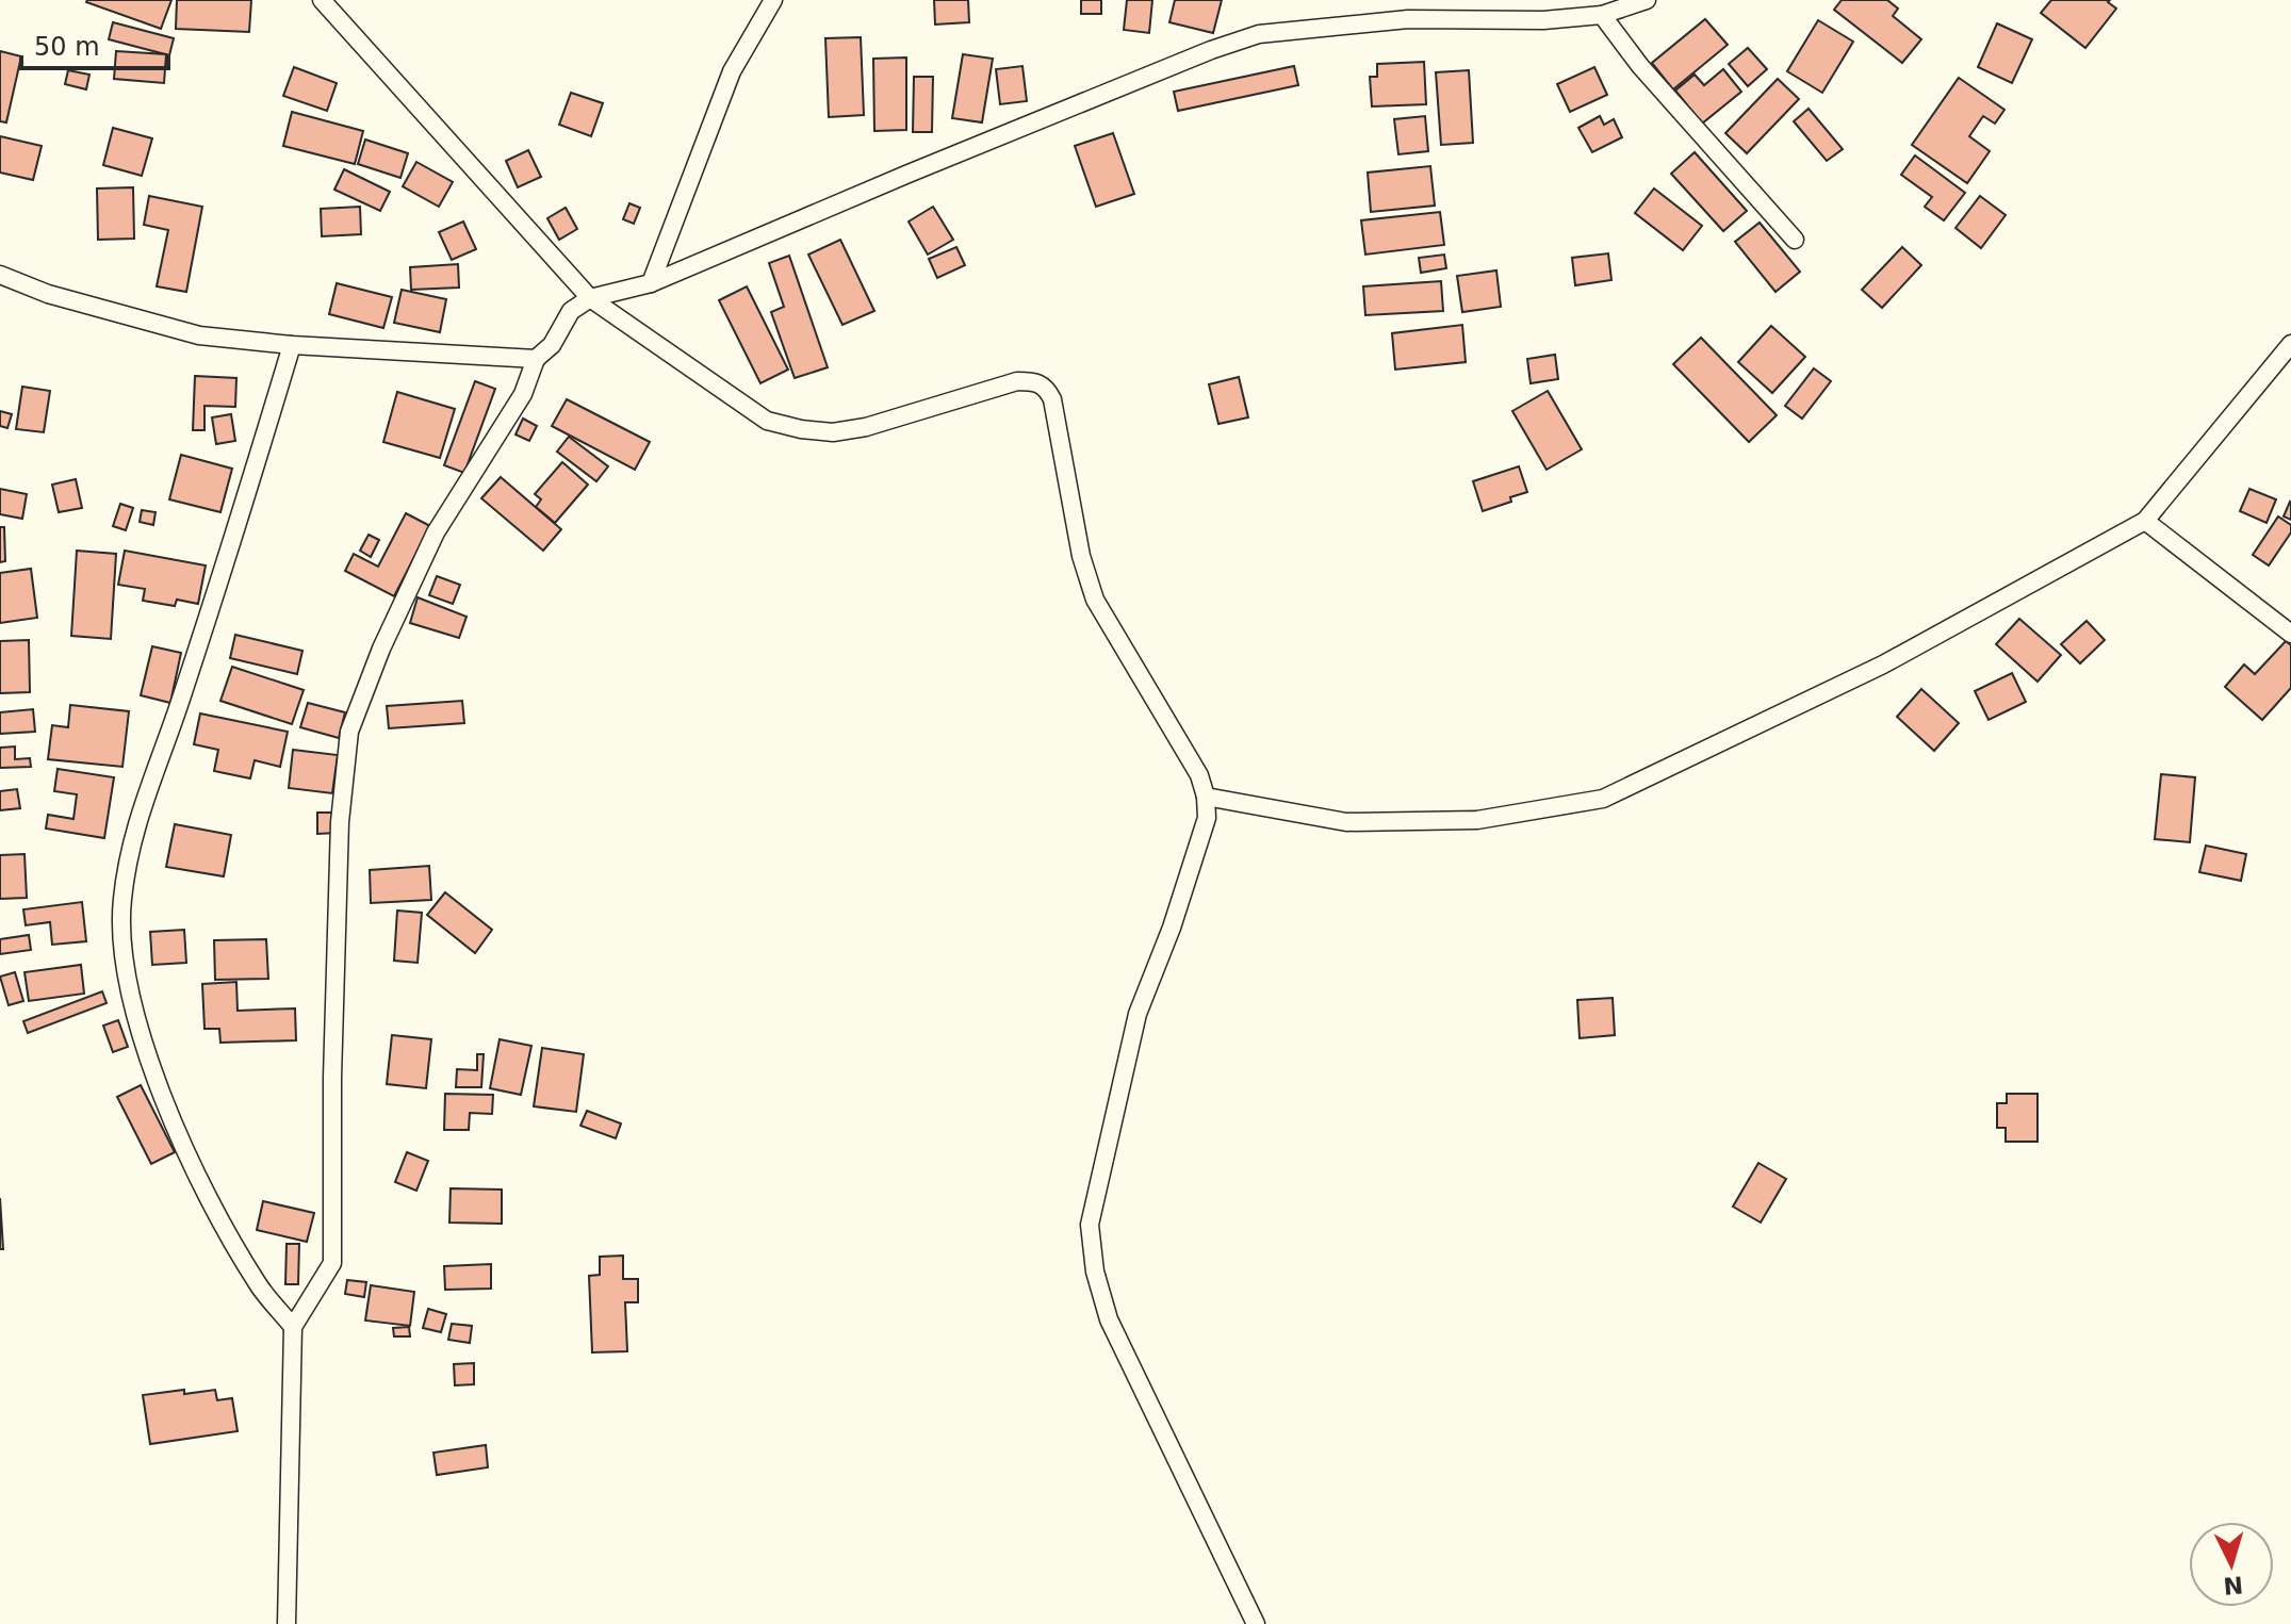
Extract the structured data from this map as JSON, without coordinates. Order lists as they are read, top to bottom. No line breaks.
{"scale_bar":"50 m","north":"bottom"}
